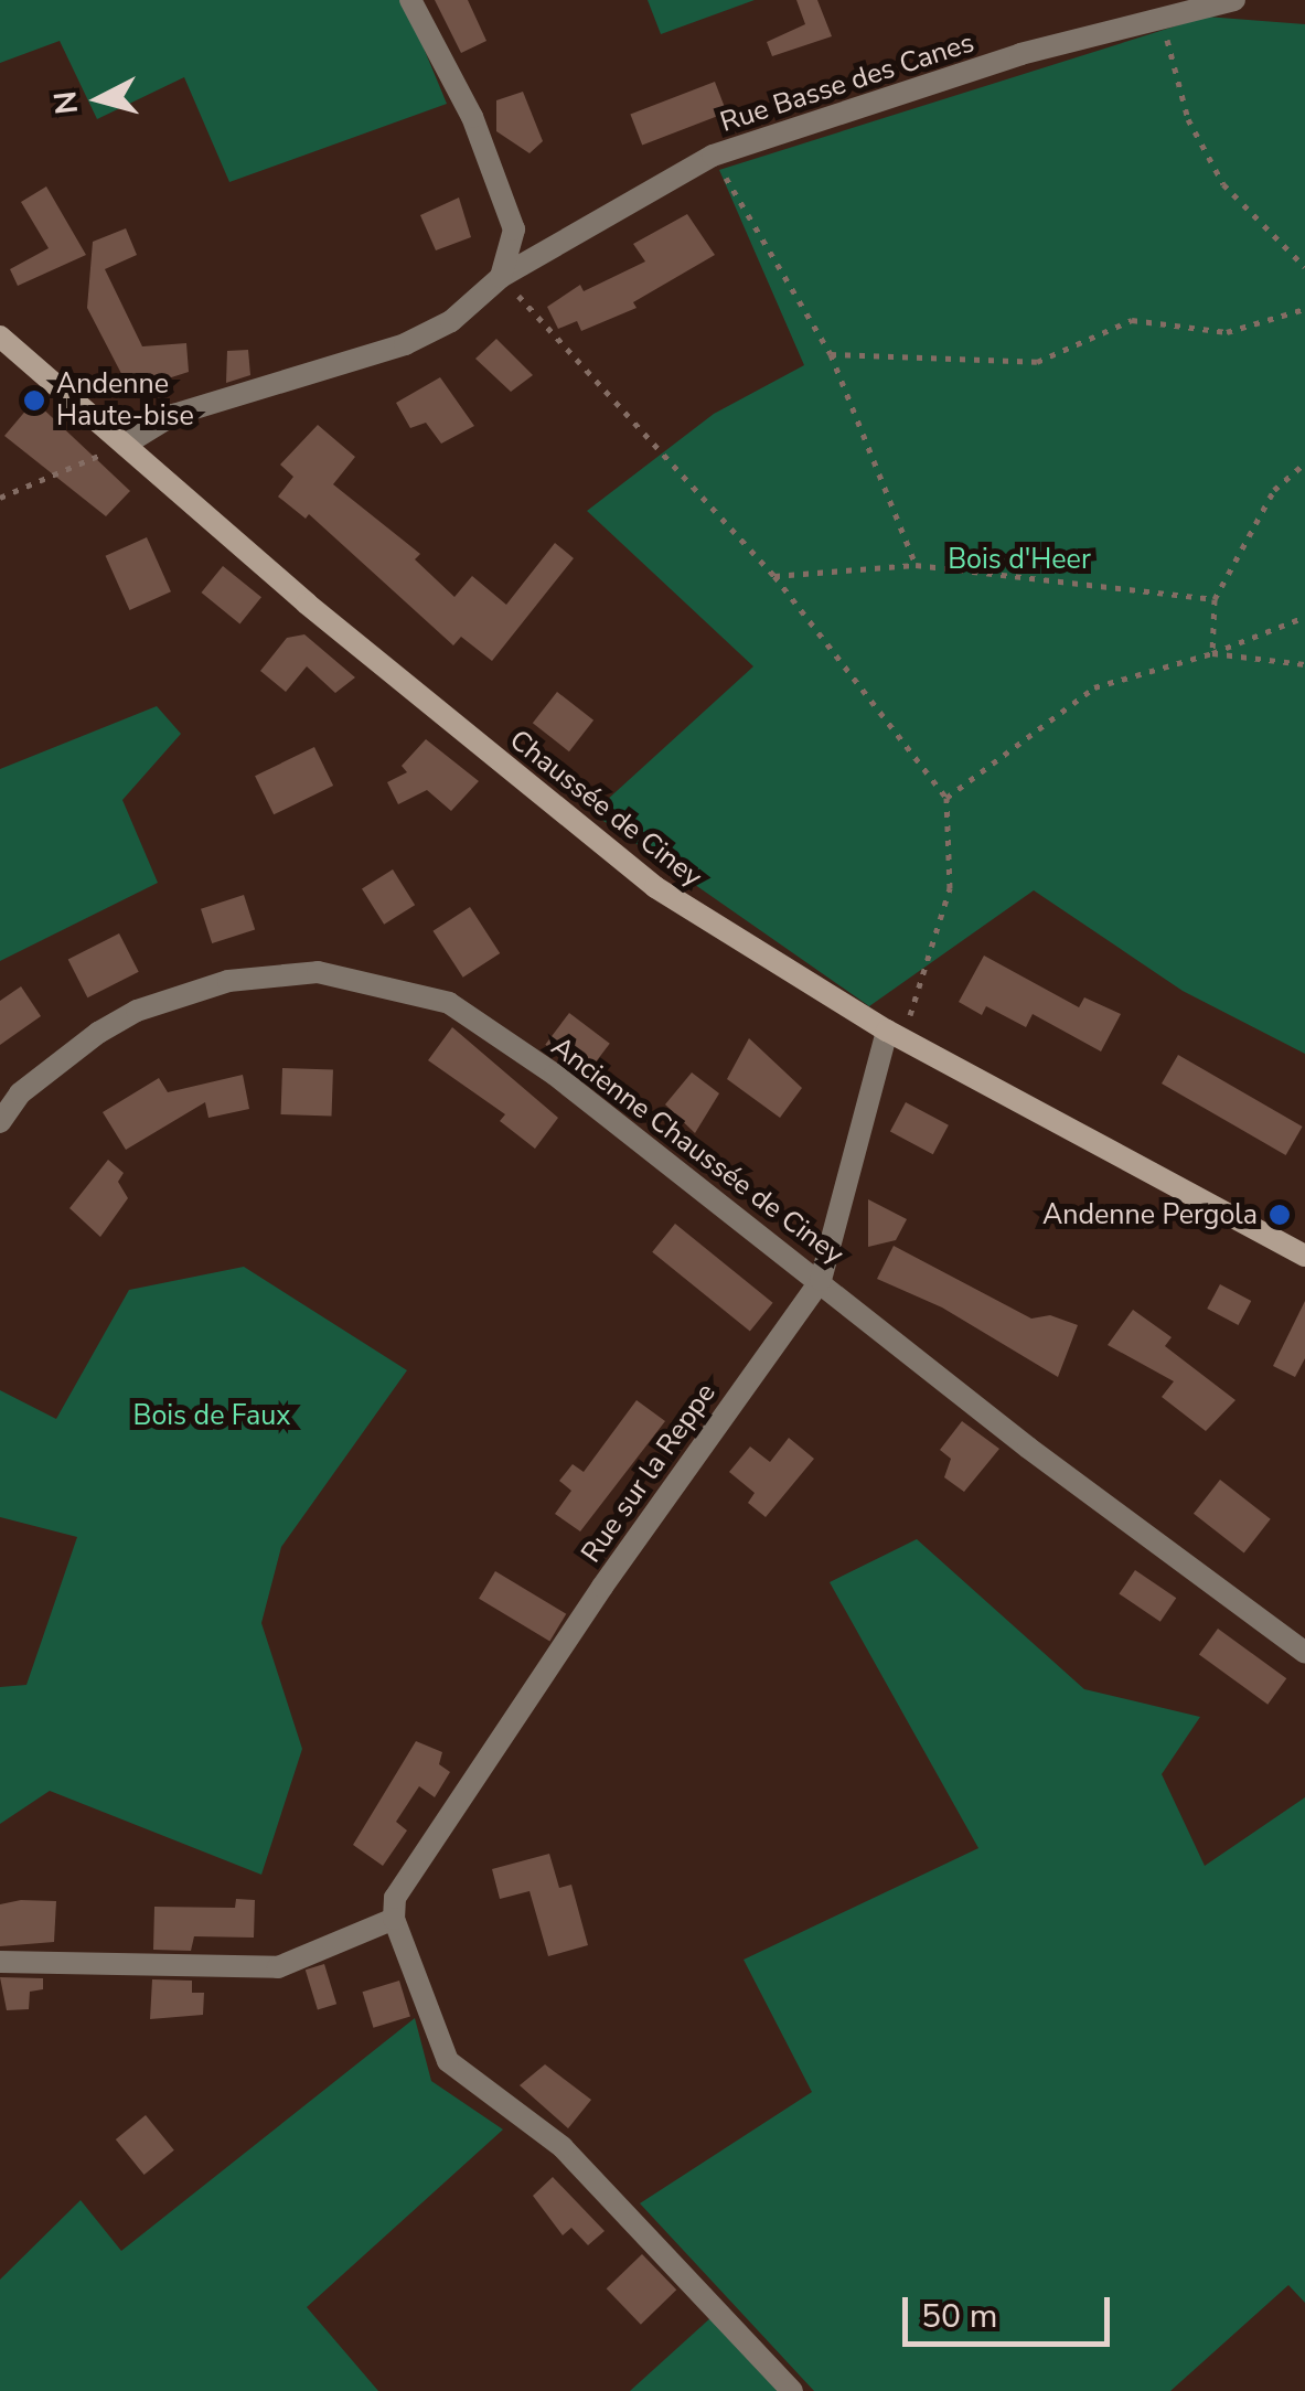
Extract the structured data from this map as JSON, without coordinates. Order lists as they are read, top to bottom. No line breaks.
{"streets":{"main road":["Chaussée de Ciney"],"street":["Rue Basse des Canes","Ancienne Chaussée de Ciney","Rue sur la Reppe"]},"crossings":[["Rue Basse des Canes","Chaussée de Ciney"],["Chaussée de Ciney","Rue sur la Reppe"],["Ancienne Chaussée de Ciney","Rue sur la Reppe"]],"parks":["Bois d'Heer","Bois de Faux"],"places":["Andenne Haute-bise","Andenne Pergola"],"scale_bar":"50 m","north":"left"}
